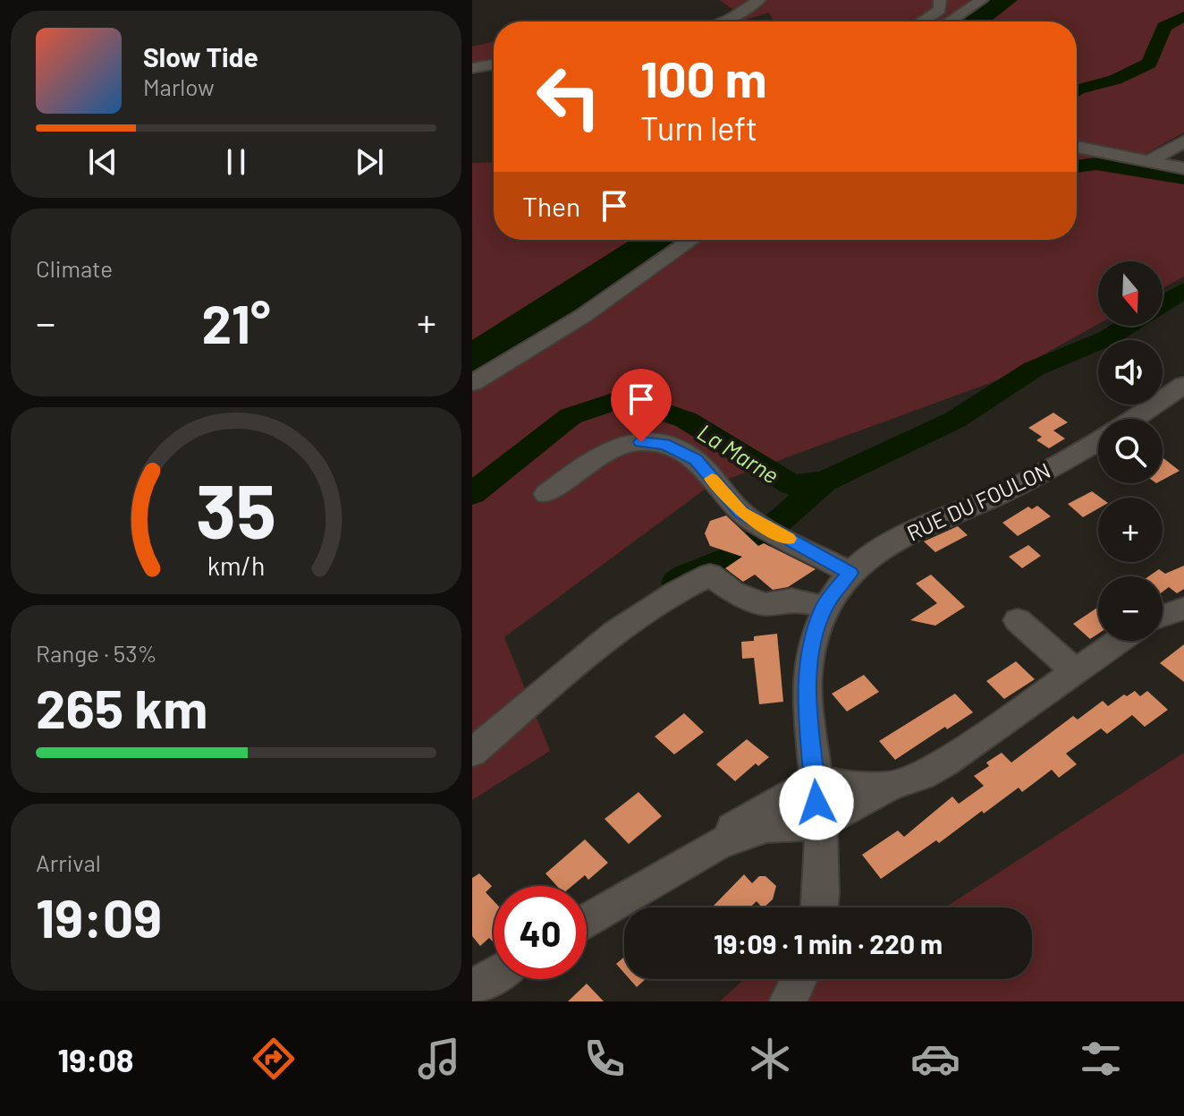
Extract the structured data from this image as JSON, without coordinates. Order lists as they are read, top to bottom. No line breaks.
{"streets":{"street":["RUE DU FOULON"]},"water":["La Marne"],"north":"bottom","page":{"turn":["100 m","Turn left"],"song":["Slow Tide","Marlow"],"then":"Then","tile":["Climate",["Range · 53%","265 km"],["Arrival","19:09"]],"map_buttons":["+","−"],"heat":["−","21°","+"],"limit":"40","trip":"19:09 · 1 min · 220 m","tabs":"19:08","gauge":["35","km/h"]}}
